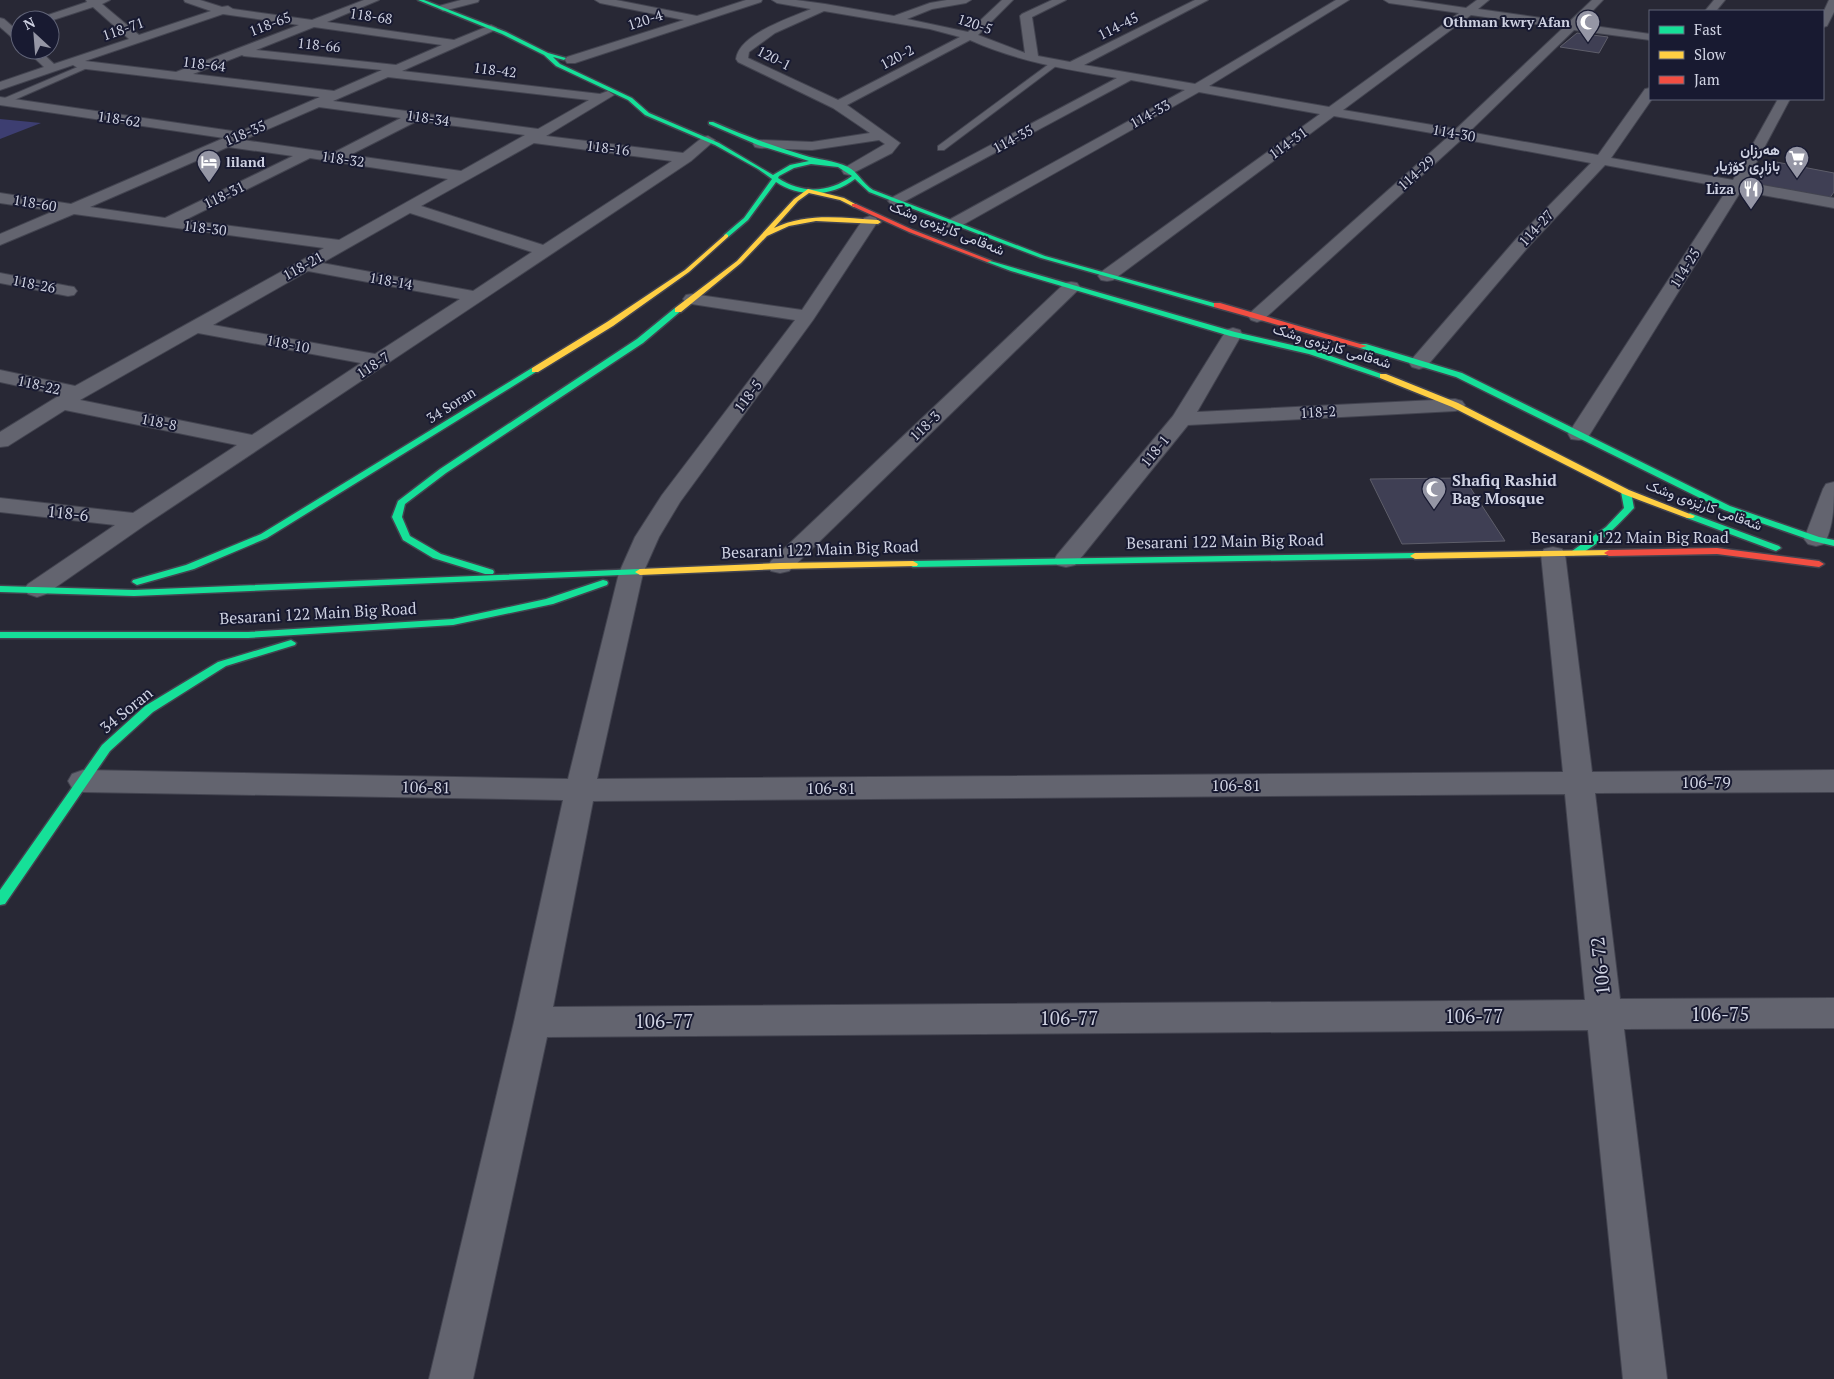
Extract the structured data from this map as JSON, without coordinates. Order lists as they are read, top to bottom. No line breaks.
{"streets":{"main road":["شەقامی کارێزەی وشک","34 Soran","Besarani 122 Main Big Road"],"street":["118-68","120-4","118-65","120-5","114-45","118-71","118-66","120-2","120-1","118-64","118-42","114-33","118-34","118-62","118-35","114-30","114-35","114-31","118-16","118-32","114-29","118-31","118-60","118-30","114-27","118-21","114-25","118-14","118-26","118-10","118-7","118-22","118-5","118-2","118-8","118-3","118-1","118-6","106-79","106-81","106-72","106-75","106-77"]},"crossings":[["118-68","118-65"],["118-68","118-71"],["118-68","118-35"],["118-65","118-66"],["118-65","118-64"],["120-5","114-45"],["120-5","120-2"],["120-5","120-1"],["120-5","114-30"],["114-45","114-30"],["118-71","118-64"],["118-66","118-42"],["118-66","118-35"],["120-2","120-1"],["118-64","118-35"],["118-42","118-35"],["118-42","118-21"],["114-33","114-30"],["114-33","شەقامی کارێزەی وشک"],["118-34","118-35"],["118-34","118-16"],["118-34","118-21"],["118-62","118-35"],["118-62","118-32"],["118-35","118-32"],["118-35","118-60"],["118-35","118-30"],["114-30","114-35"],["114-30","114-31"],["114-30","114-29"],["114-30","114-27"],["114-30","114-25"],["114-35","شەقامی کارێزەی وشک"],["114-31","شەقامی کارێزەی وشک"],["118-16","118-21"],["118-16","118-7"],["118-32","118-31"],["118-32","118-21"],["114-29","شەقامی کارێزەی وشک"],["118-31","118-30"],["118-60","118-30"],["118-30","118-21"],["شەقامی کارێزەی وشک","114-27"],["شەقامی کارێزەی وشک","114-25"],["شەقامی کارێزەی وشک","34 Soran"],["شەقامی کارێزەی وشک","118-2"],["شەقامی کارێزەی وشک","118-3"],["شەقامی کارێزەی وشک","118-1"],["شەقامی کارێزەی وشک","Besarani 122 Main Big Road"],["118-21","118-14"],["118-21","118-10"],["118-21","118-22"],["118-21","118-8"],["118-14","118-7"],["118-10","118-7"],["118-7","118-8"],["118-7","118-6"],["118-7","Besarani 122 Main Big Road"],["118-22","118-8"],["118-5","Besarani 122 Main Big Road"],["118-5","106-81"],["118-5","106-77"],["34 Soran","Besarani 122 Main Big Road"],["34 Soran","106-81"],["118-2","118-1"],["118-3","Besarani 122 Main Big Road"],["118-1","Besarani 122 Main Big Road"],["Besarani 122 Main Big Road","106-72"],["106-79","106-81"],["106-79","106-72"],["106-81","106-72"],["106-72","106-75"],["106-72","106-77"],["106-75","106-77"]],"places":{"mosque":["Othman kwry Afan","Shafiq Rashid Bag Mosque"],"supermarket":["ھەرزان بازاڕی کۆژیار"],"hotel":["liland"],"restaurant":["Liza"]},"legend":["Fast","Slow","Jam"],"north":"top left"}
